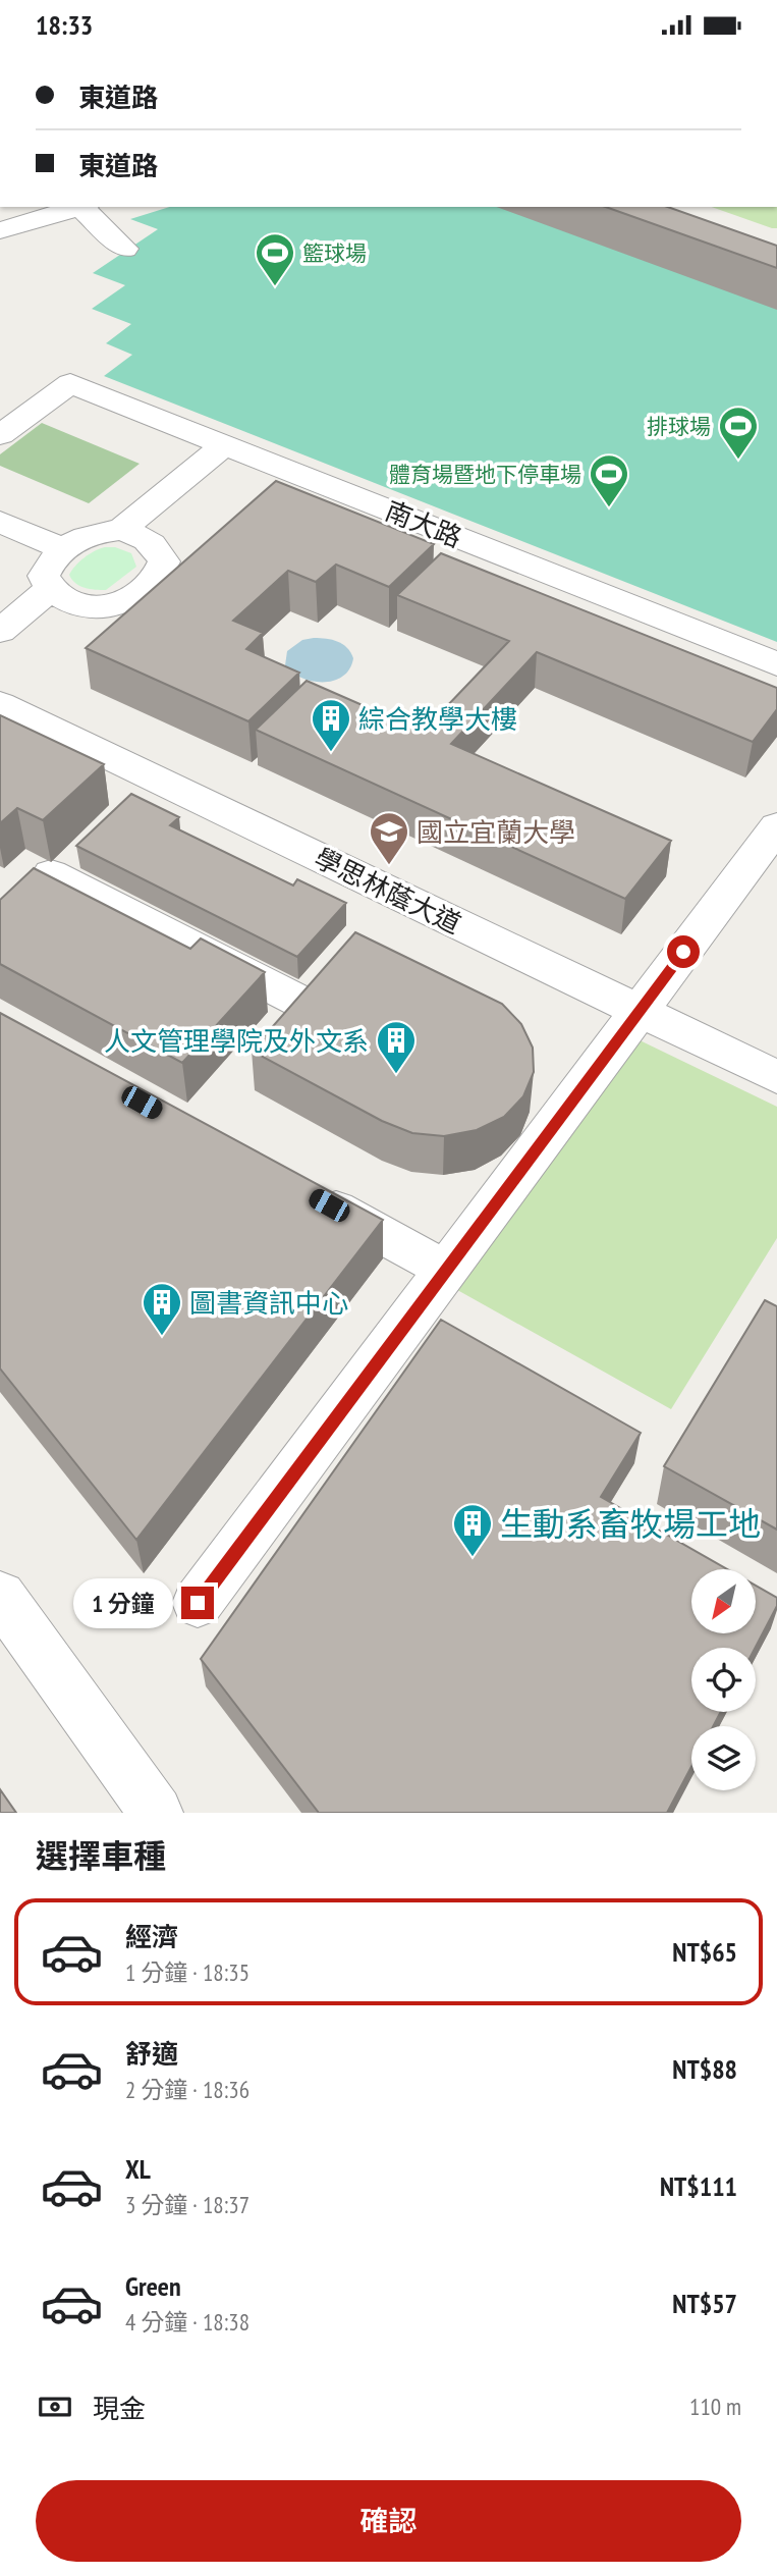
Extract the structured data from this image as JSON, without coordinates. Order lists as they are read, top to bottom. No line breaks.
{"streets":{"street":["南大路","學思林蔭大道"]},"places":{"sports":["籃球場","排球場","體育場暨地下停車場"],"building":["綜合教學大樓","人文管理學院及外文系","圖書資訊中心","生動系畜牧場工地"],"school or university":["國立宜蘭大學"]},"north":"bottom left","page":{"status":"18:33","banner":["東道路","東道路"],"bubble":"1 分鐘","heading":"選擇車種","list":[{"name":"經濟","note":"1 分鐘 · 18:35","value":"NT$65"},{"name":"舒適","note":"2 分鐘 · 18:36","value":"NT$88"},{"name":"XL","note":"3 分鐘 · 18:37","value":"NT$111"},{"name":"Green","note":"4 分鐘 · 18:38","value":"NT$57"}],"pay":["現金","110 m"],"buttons":"確認"}}
